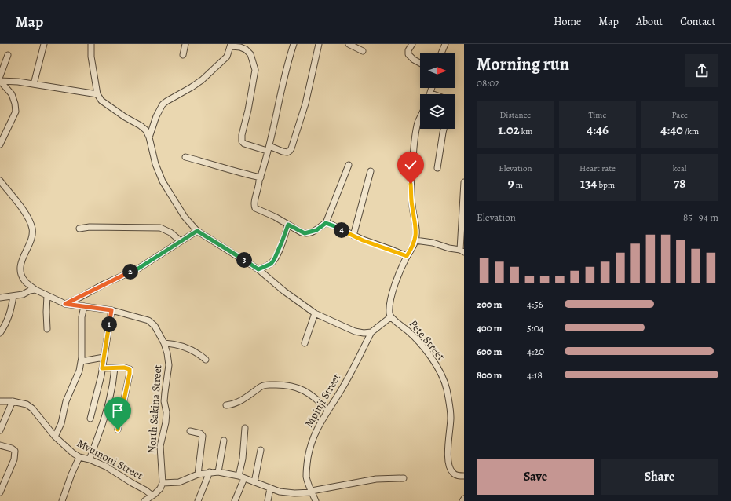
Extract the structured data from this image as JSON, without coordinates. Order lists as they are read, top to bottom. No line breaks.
{"streets":{"street":["Pete Street","Mpinji Street","North Sakina Street","Mvumoni Street"]},"north":"right","page":{"header":"Map","nav":["Home","Map","About","Contact"],"heading":["Morning run","08:02"],"stats":[["Distance","1.02 km"],["Time","4:46"],["Pace","4:40 /km"],["Elevation","9 m"],["Heart rate","134 bpm"],["kcal","78"]],"chart":["Elevation","85–94 m"],"pins":["4","3","2","1"],"list":[{"name":"200 m","note":"4:56"},{"name":"400 m","note":"5:04"},{"name":"600 m","note":"4:20"},{"name":"800 m","note":"4:18"}],"buttons":["Save","Share"]}}
